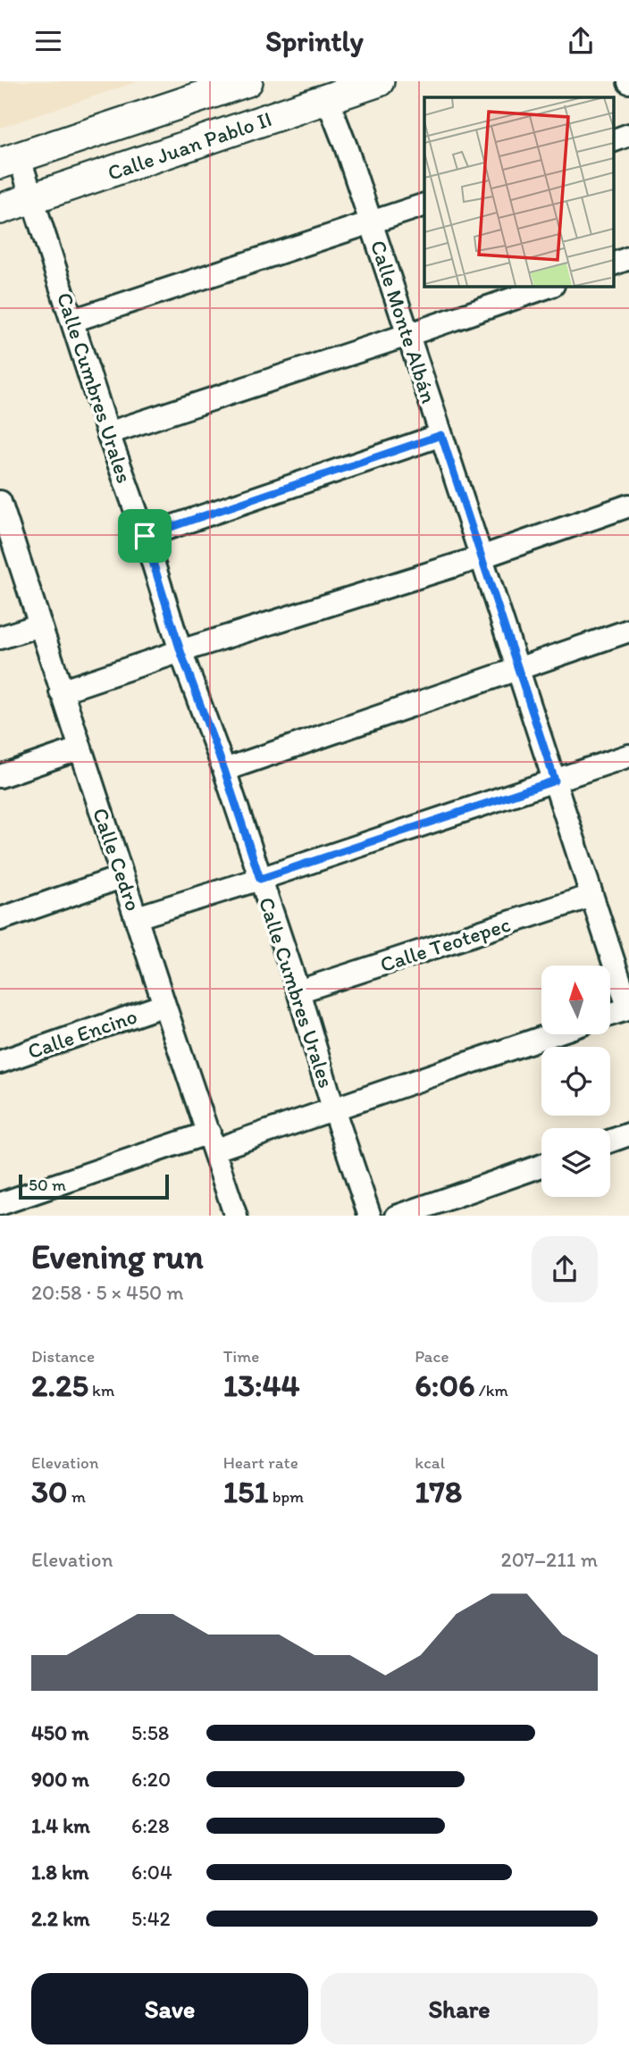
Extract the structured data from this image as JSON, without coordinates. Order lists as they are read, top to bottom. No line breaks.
{"streets":{"main road":["Calle Juan Pablo II"],"street":["Calle Monte Albán","Calle Cumbres Urales","Calle Cedro","Calle Teotepec","Calle Encino"]},"crossings":[["Calle Juan Pablo II","Calle Monte Albán"],["Calle Juan Pablo II","Calle Cumbres Urales"],["Calle Monte Albán","Calle Teotepec"],["Calle Cumbres Urales","Calle Teotepec"],["Calle Cedro","Calle Encino"]],"scale_bar":"50 m","north":"top","page":{"header":"Sprintly","scale":"50 m","heading":["Evening run","20:58 · 5 × 450 m"],"stats":[["Distance","2.25 km"],["Time","13:44"],["Pace","6:06 /km"],["Elevation","30 m"],["Heart rate","151 bpm"],["kcal","178"]],"chart":["Elevation","207–211 m"],"list":[{"name":"450 m","note":"5:58"},{"name":"900 m","note":"6:20"},{"name":"1.4 km","note":"6:28"},{"name":"1.8 km","note":"6:04"},{"name":"2.2 km","note":"5:42"}],"buttons":["Save","Share"]}}
